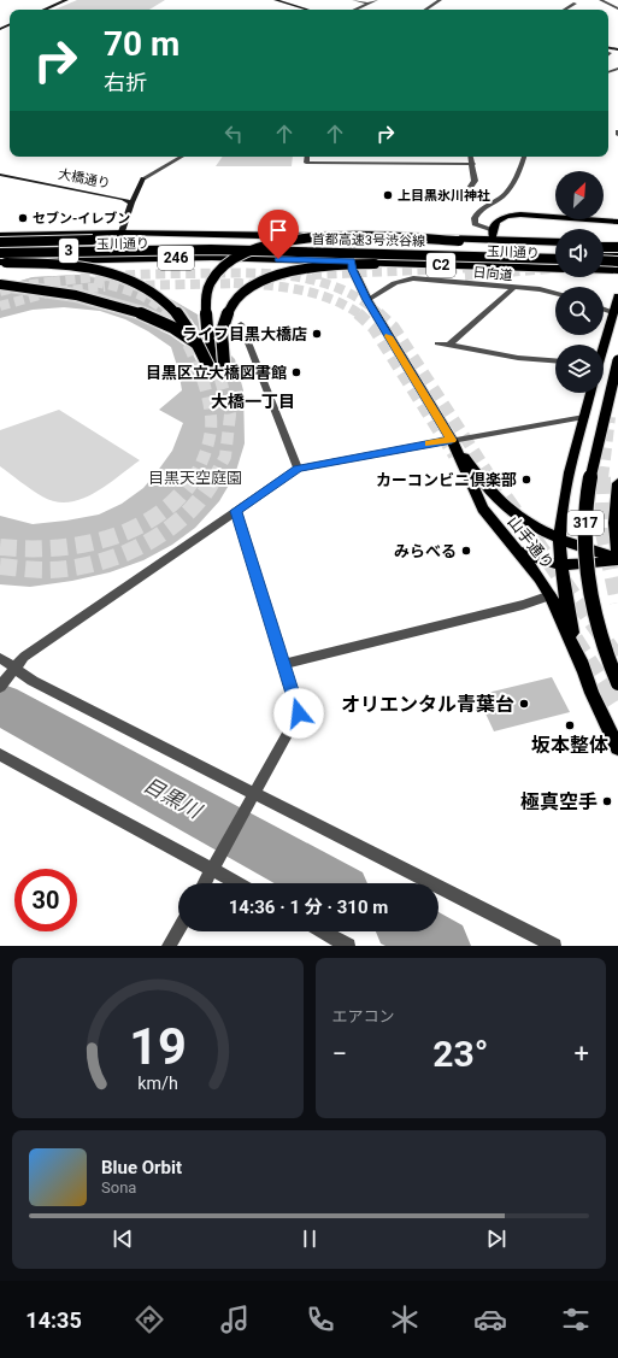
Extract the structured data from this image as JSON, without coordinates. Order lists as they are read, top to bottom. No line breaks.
{"streets":{"highway":["首都高速3号渋谷線","玉川通り","3","246","C2"],"main road":["317","山手通り"],"street":["大橋通り","日向道"]},"crossings":[["玉川通り","山手通り"],["日向道","山手通り"],["317","山手通り"]],"districts":["大橋一丁目"],"water":["目黒川"],"parks":["目黒天空庭園"],"places":["上目黒氷川神社","セブン-イレブン","ライフ目黒大橋店","目黒区立大橋図書館","カーコンビニ倶楽部","みらべる","オリエンタル青葉台","坂本整体","極真空手"],"north":"top right","page":{"turn":["70 m","右折"],"limit":"30","trip":"14:36 · 1 分 · 310 m","tile":"エアコン","heat":["−","23°","+"],"song":["Blue Orbit","Sona"],"tabs":"14:35","gauge":["19","km/h"]}}
